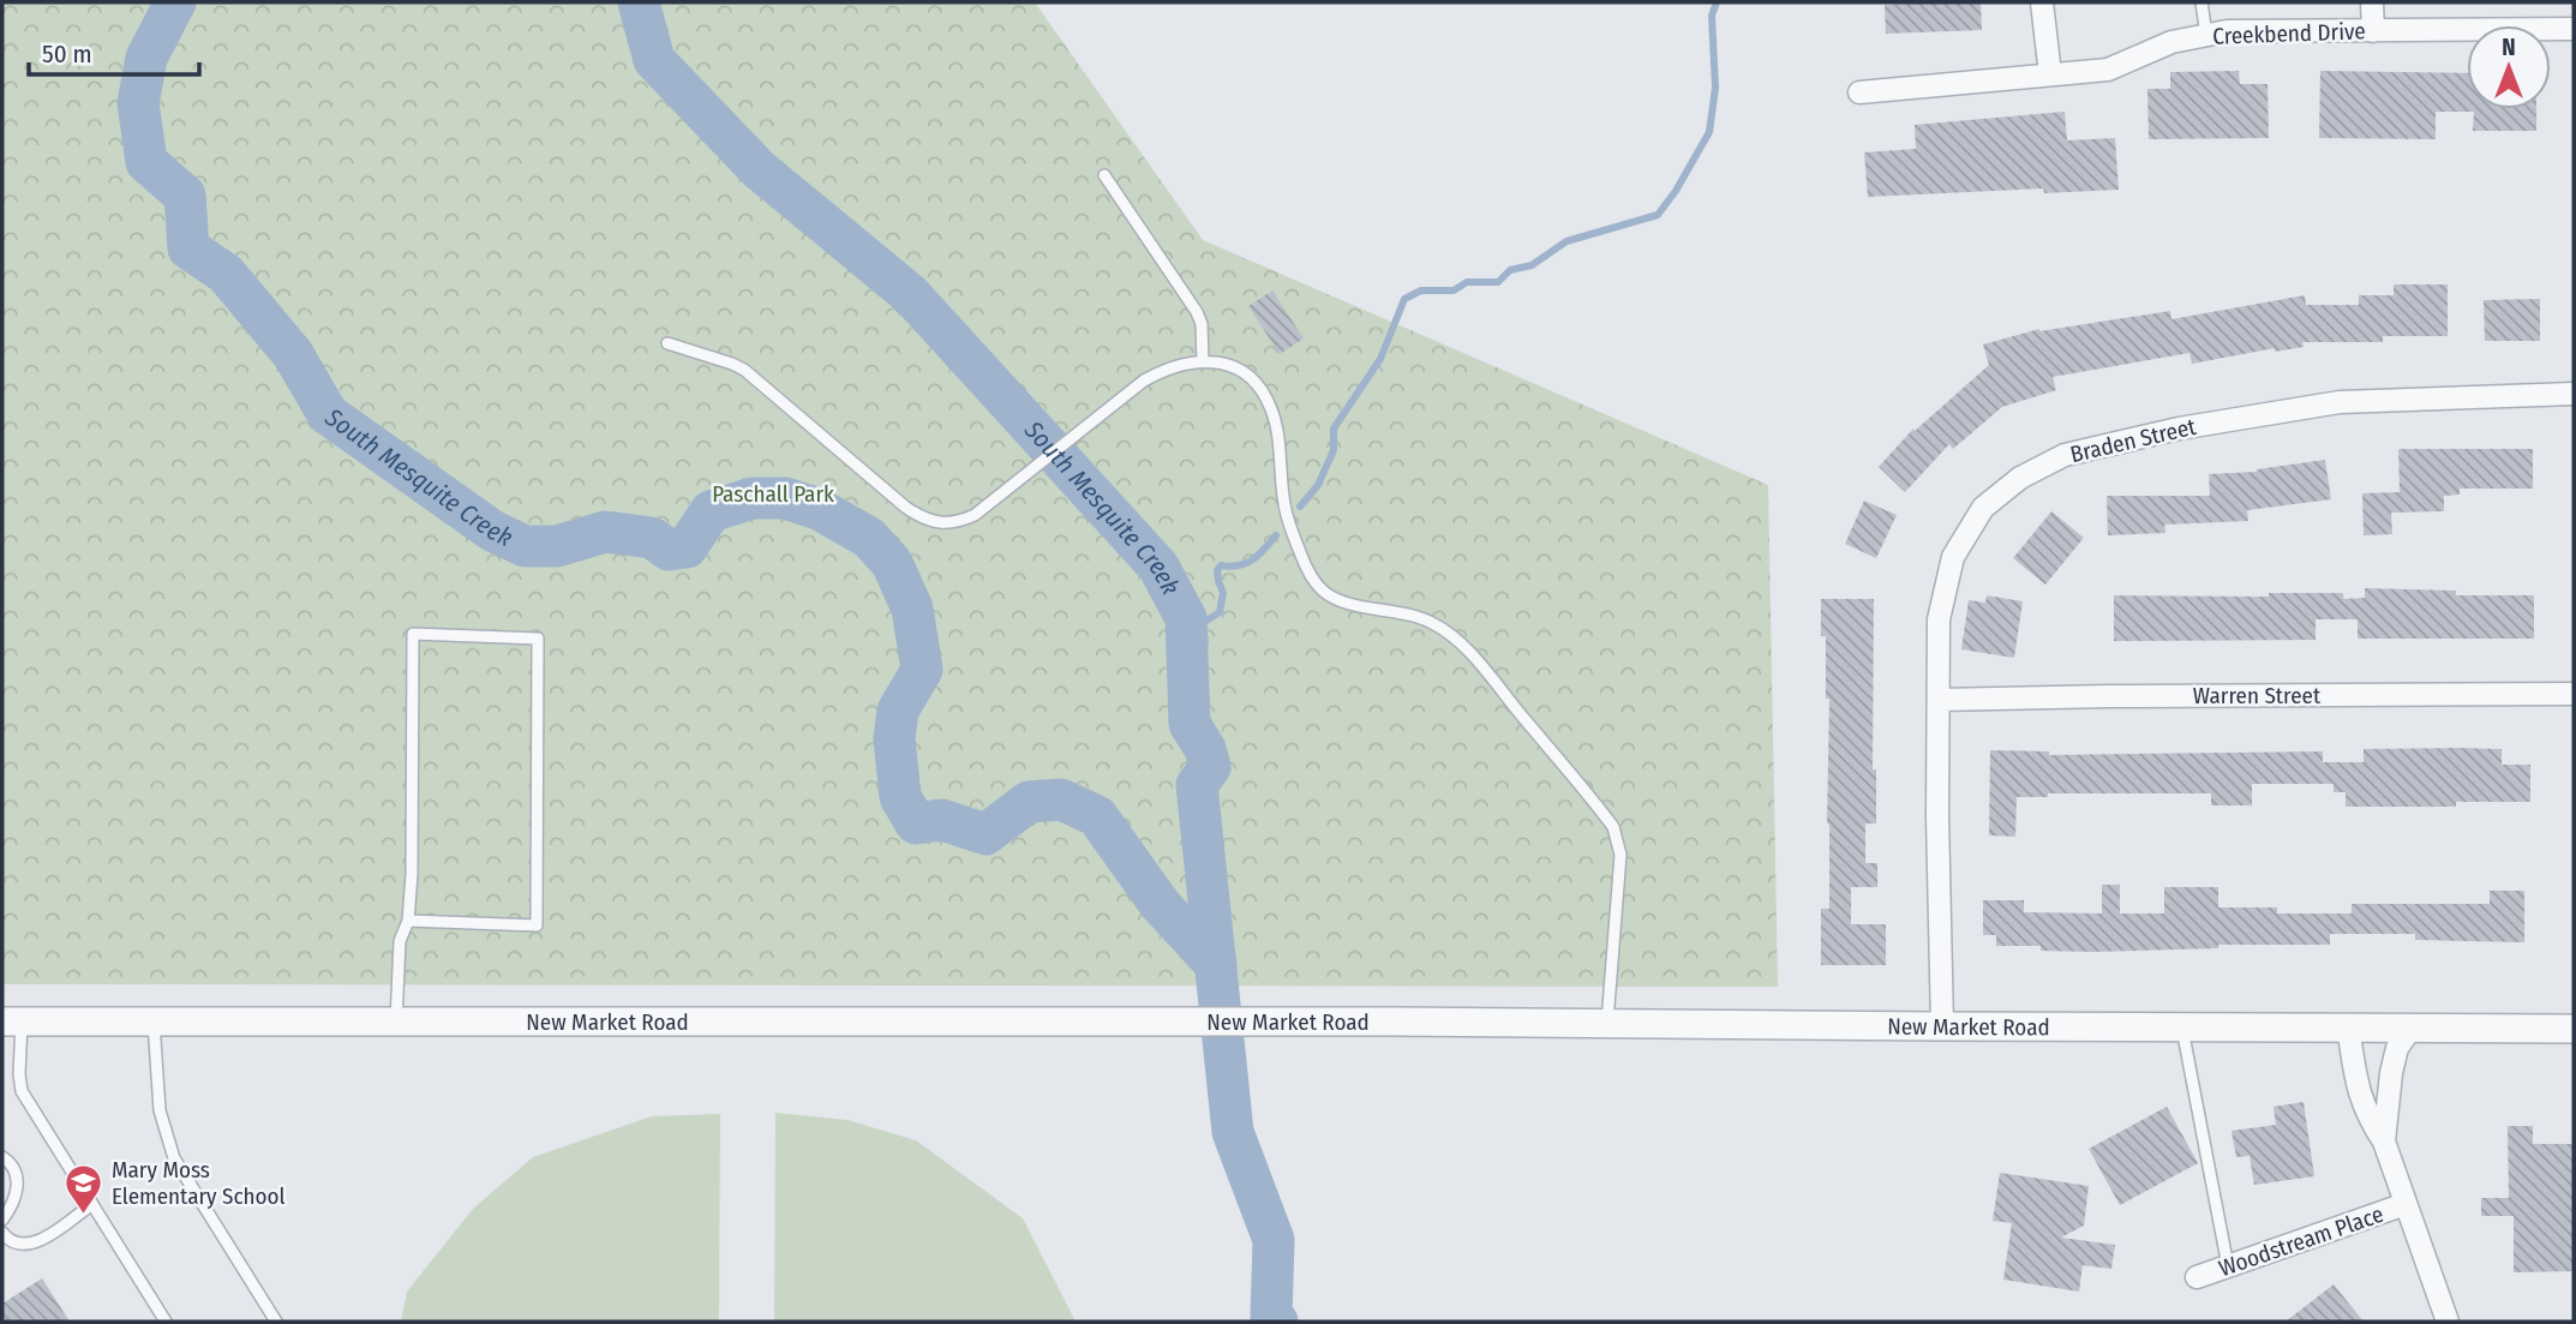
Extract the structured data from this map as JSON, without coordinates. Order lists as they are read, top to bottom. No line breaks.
{"streets":{"street":["Creekbend Drive","Braden Street","Warren Street","New Market Road","Woodstream Place"]},"crossings":[["Braden Street","Warren Street"],["Braden Street","New Market Road"]],"water":["South Mesquite Creek"],"parks":["Paschall Park"],"places":{"school or university":["Mary Moss Elementary School"]},"scale_bar":"50 m","north":"top"}
